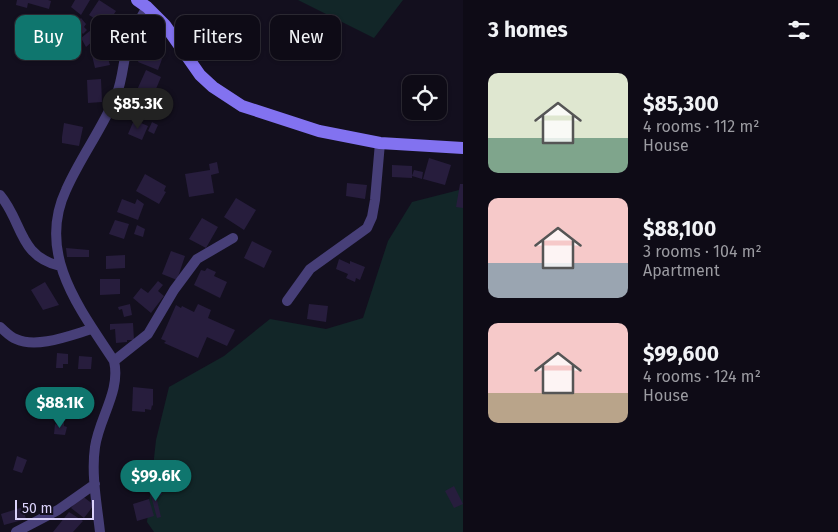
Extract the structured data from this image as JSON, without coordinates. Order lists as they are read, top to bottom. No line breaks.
{"scale_bar":"50 m","page":{"heading":"3 homes","chip":["Buy","Rent","Filters","New"],"list":[{"name":"$85,300","note":"4 rooms · 112 m² · House"},{"name":"$88,100","note":"3 rooms · 104 m² · Apartment"},{"name":"$99,600","note":"4 rooms · 124 m² · House"}],"price":["$85.3K","$88.1K","$99.6K"],"scale":"50 m"}}
